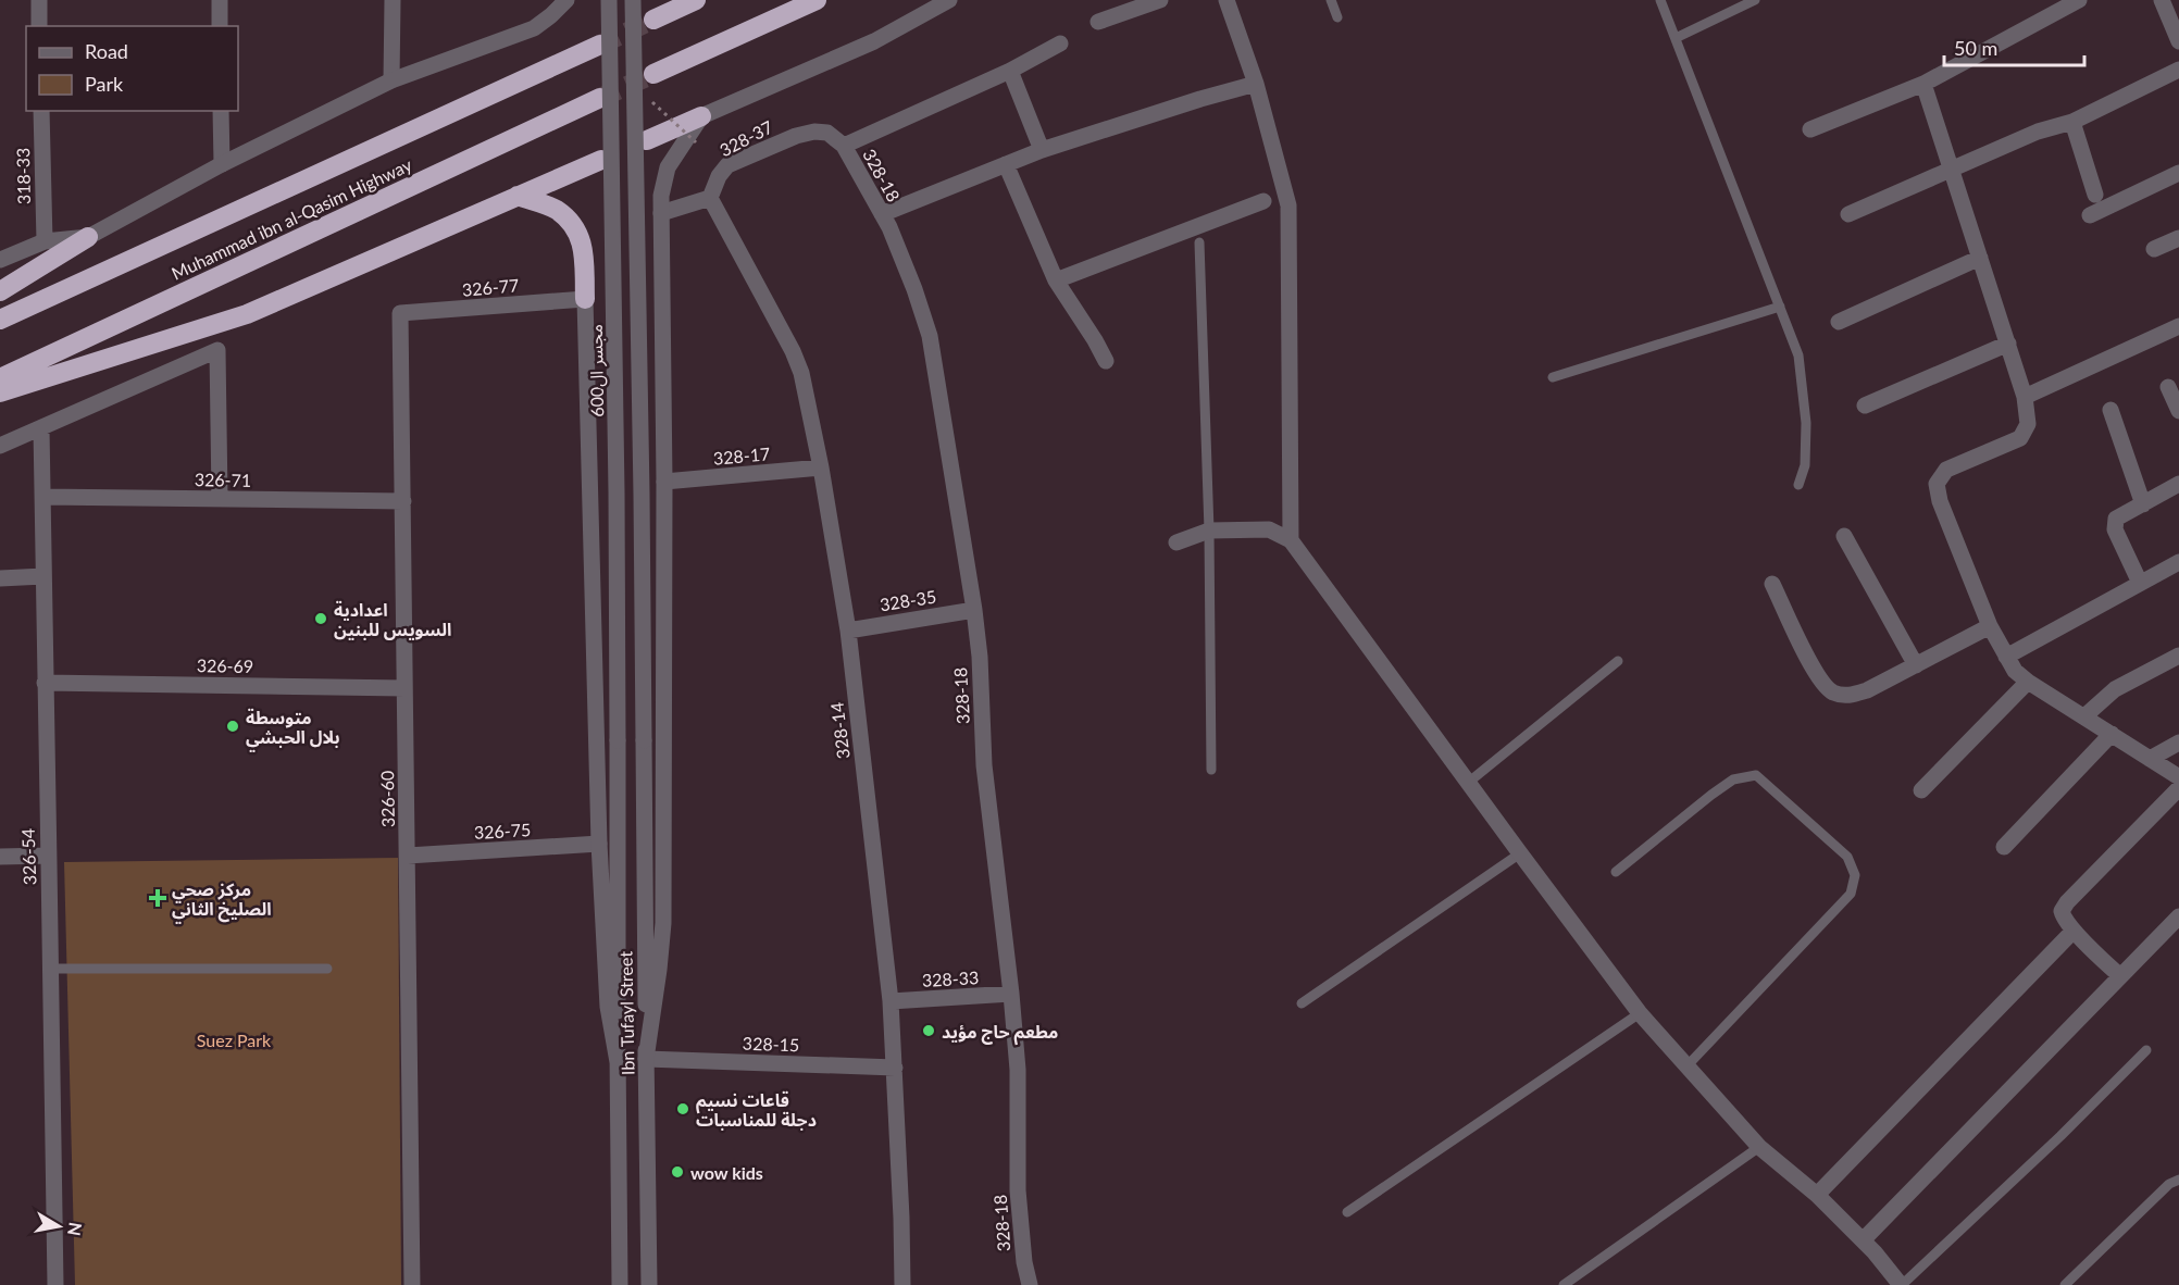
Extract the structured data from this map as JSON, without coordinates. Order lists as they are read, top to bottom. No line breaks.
{"streets":{"highway":["Muhammad ibn al-Qasim Highway"],"street":["328-37","328-18","318-33","326-77","مجسر ال600","328-17","326-71","328-35","326-69","328-14","326-60","326-75","326-54","328-33","Ibn Tufayl Street","328-15"]},"crossings":[["328-37","328-18"],["328-37","328-14"],["328-18","328-35"],["328-18","328-33"],["326-77","326-60"],["مجسر ال600","Ibn Tufayl Street"],["328-17","328-14"],["326-71","326-60"],["326-71","326-54"],["328-35","328-14"],["326-69","326-60"],["326-69","326-54"],["328-14","328-33"],["328-14","328-15"],["326-60","326-75"],["Ibn Tufayl Street","328-15"]],"parks":["Suez Park"],"places":{"other":["اعدادية السويس للبنين","متوسطة بلال الحبشي","مطعم حاج مؤيد","قاعات نسيم دجلة للمناسبات","wow kids"],"health":["مركز صحي الصليخ الثاني"]},"legend":["Road","Park"],"scale_bar":"50 m","north":"right"}
